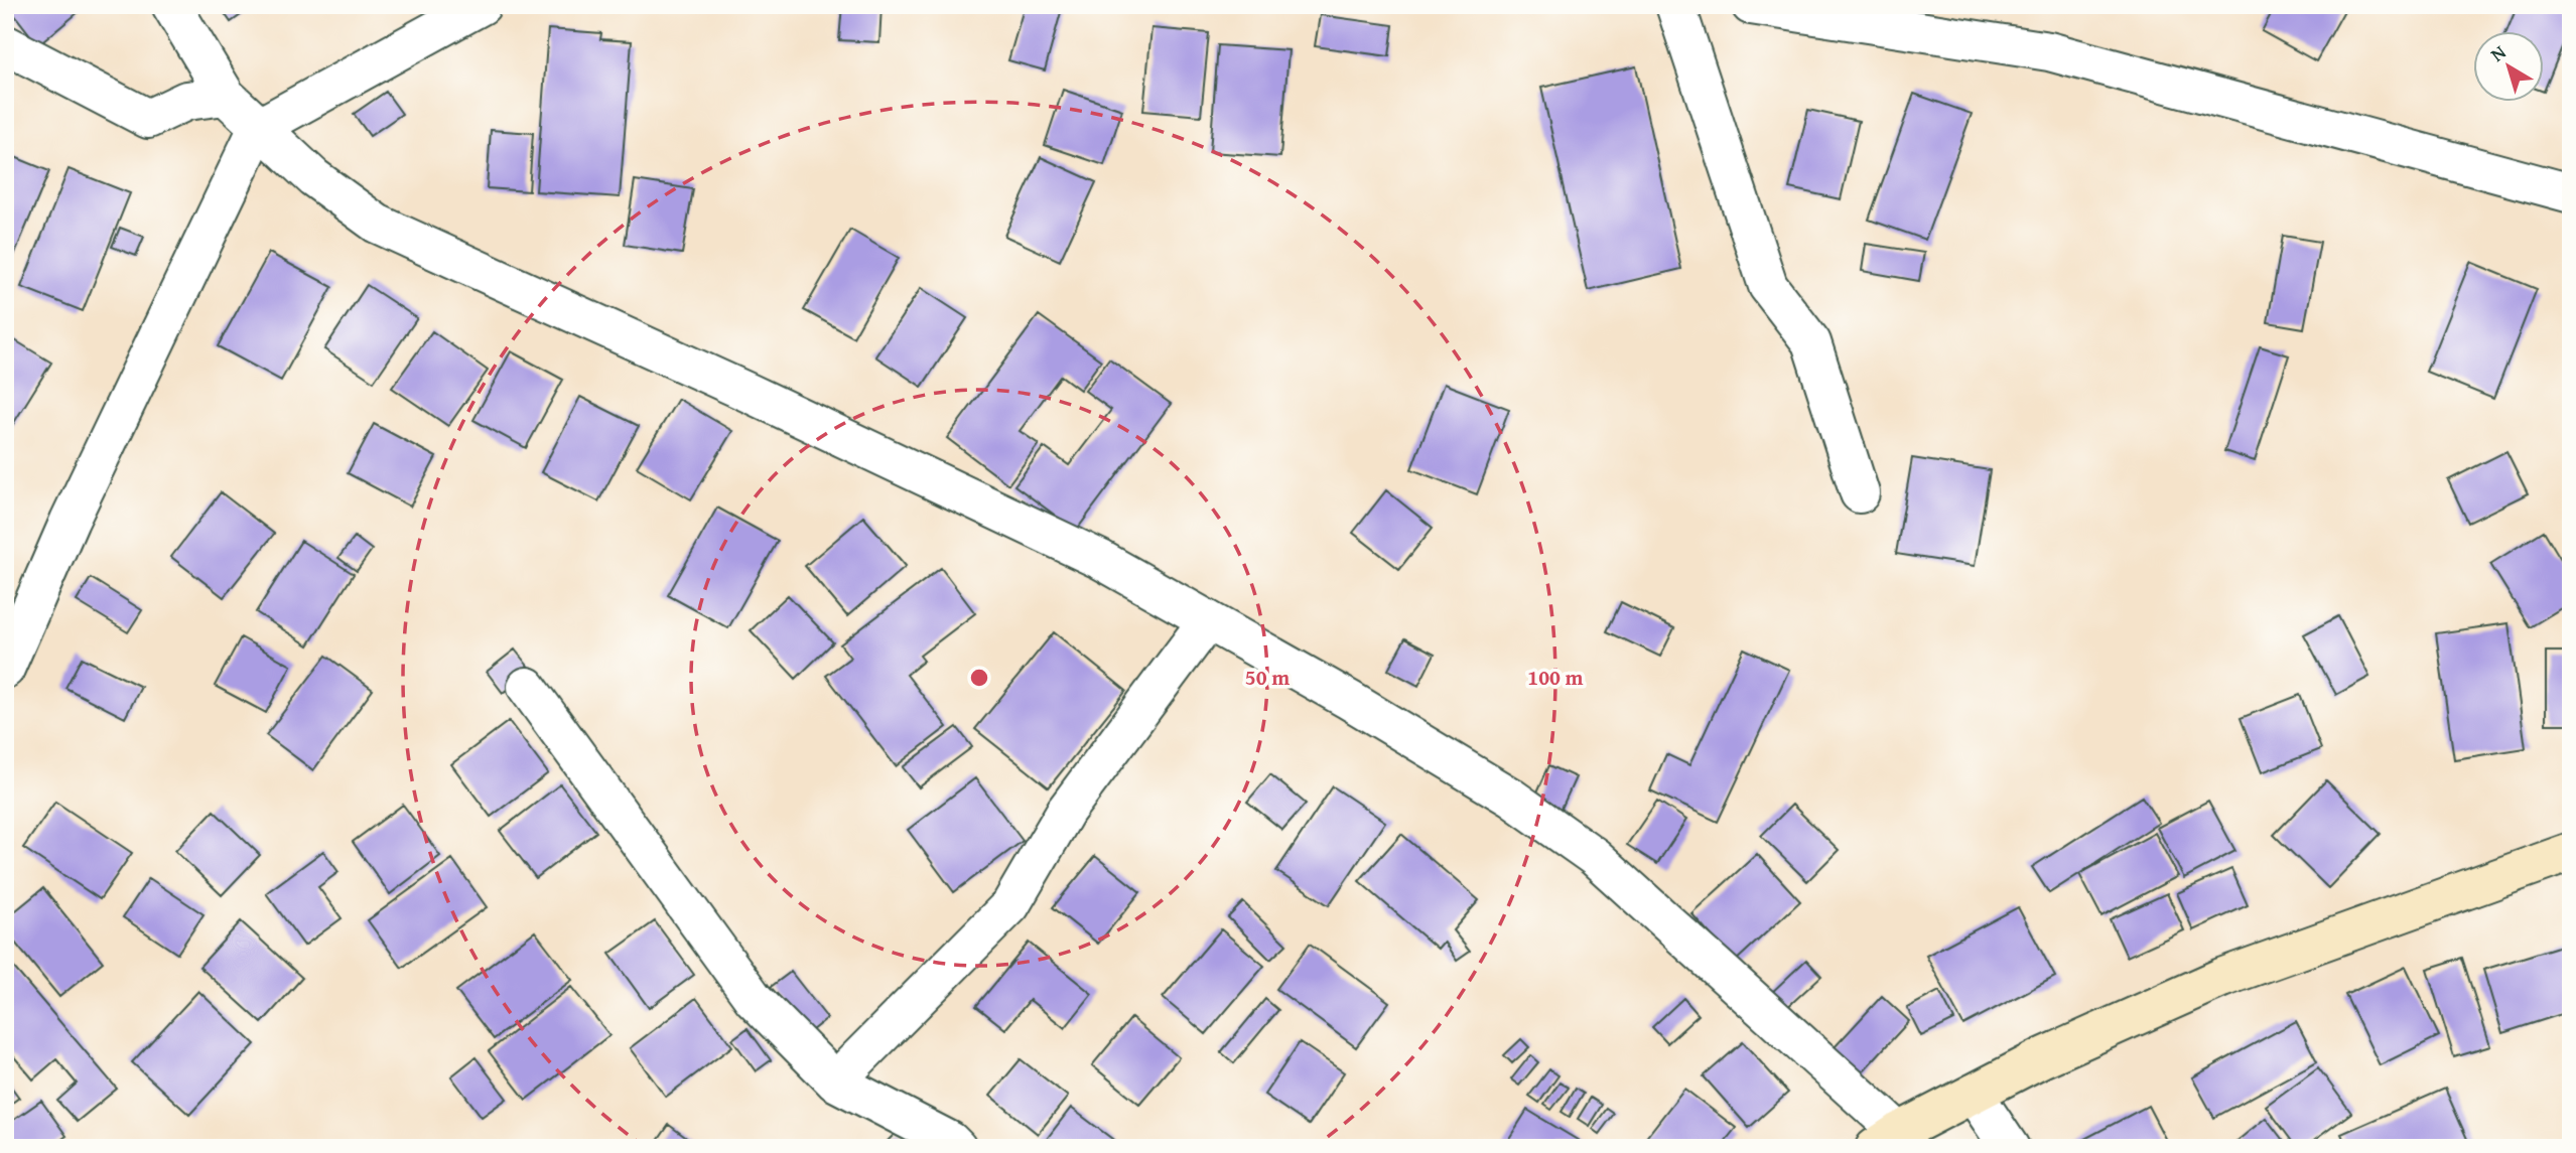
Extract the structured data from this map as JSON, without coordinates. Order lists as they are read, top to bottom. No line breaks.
{"north":"top left","rings":["50 m","100 m"]}
